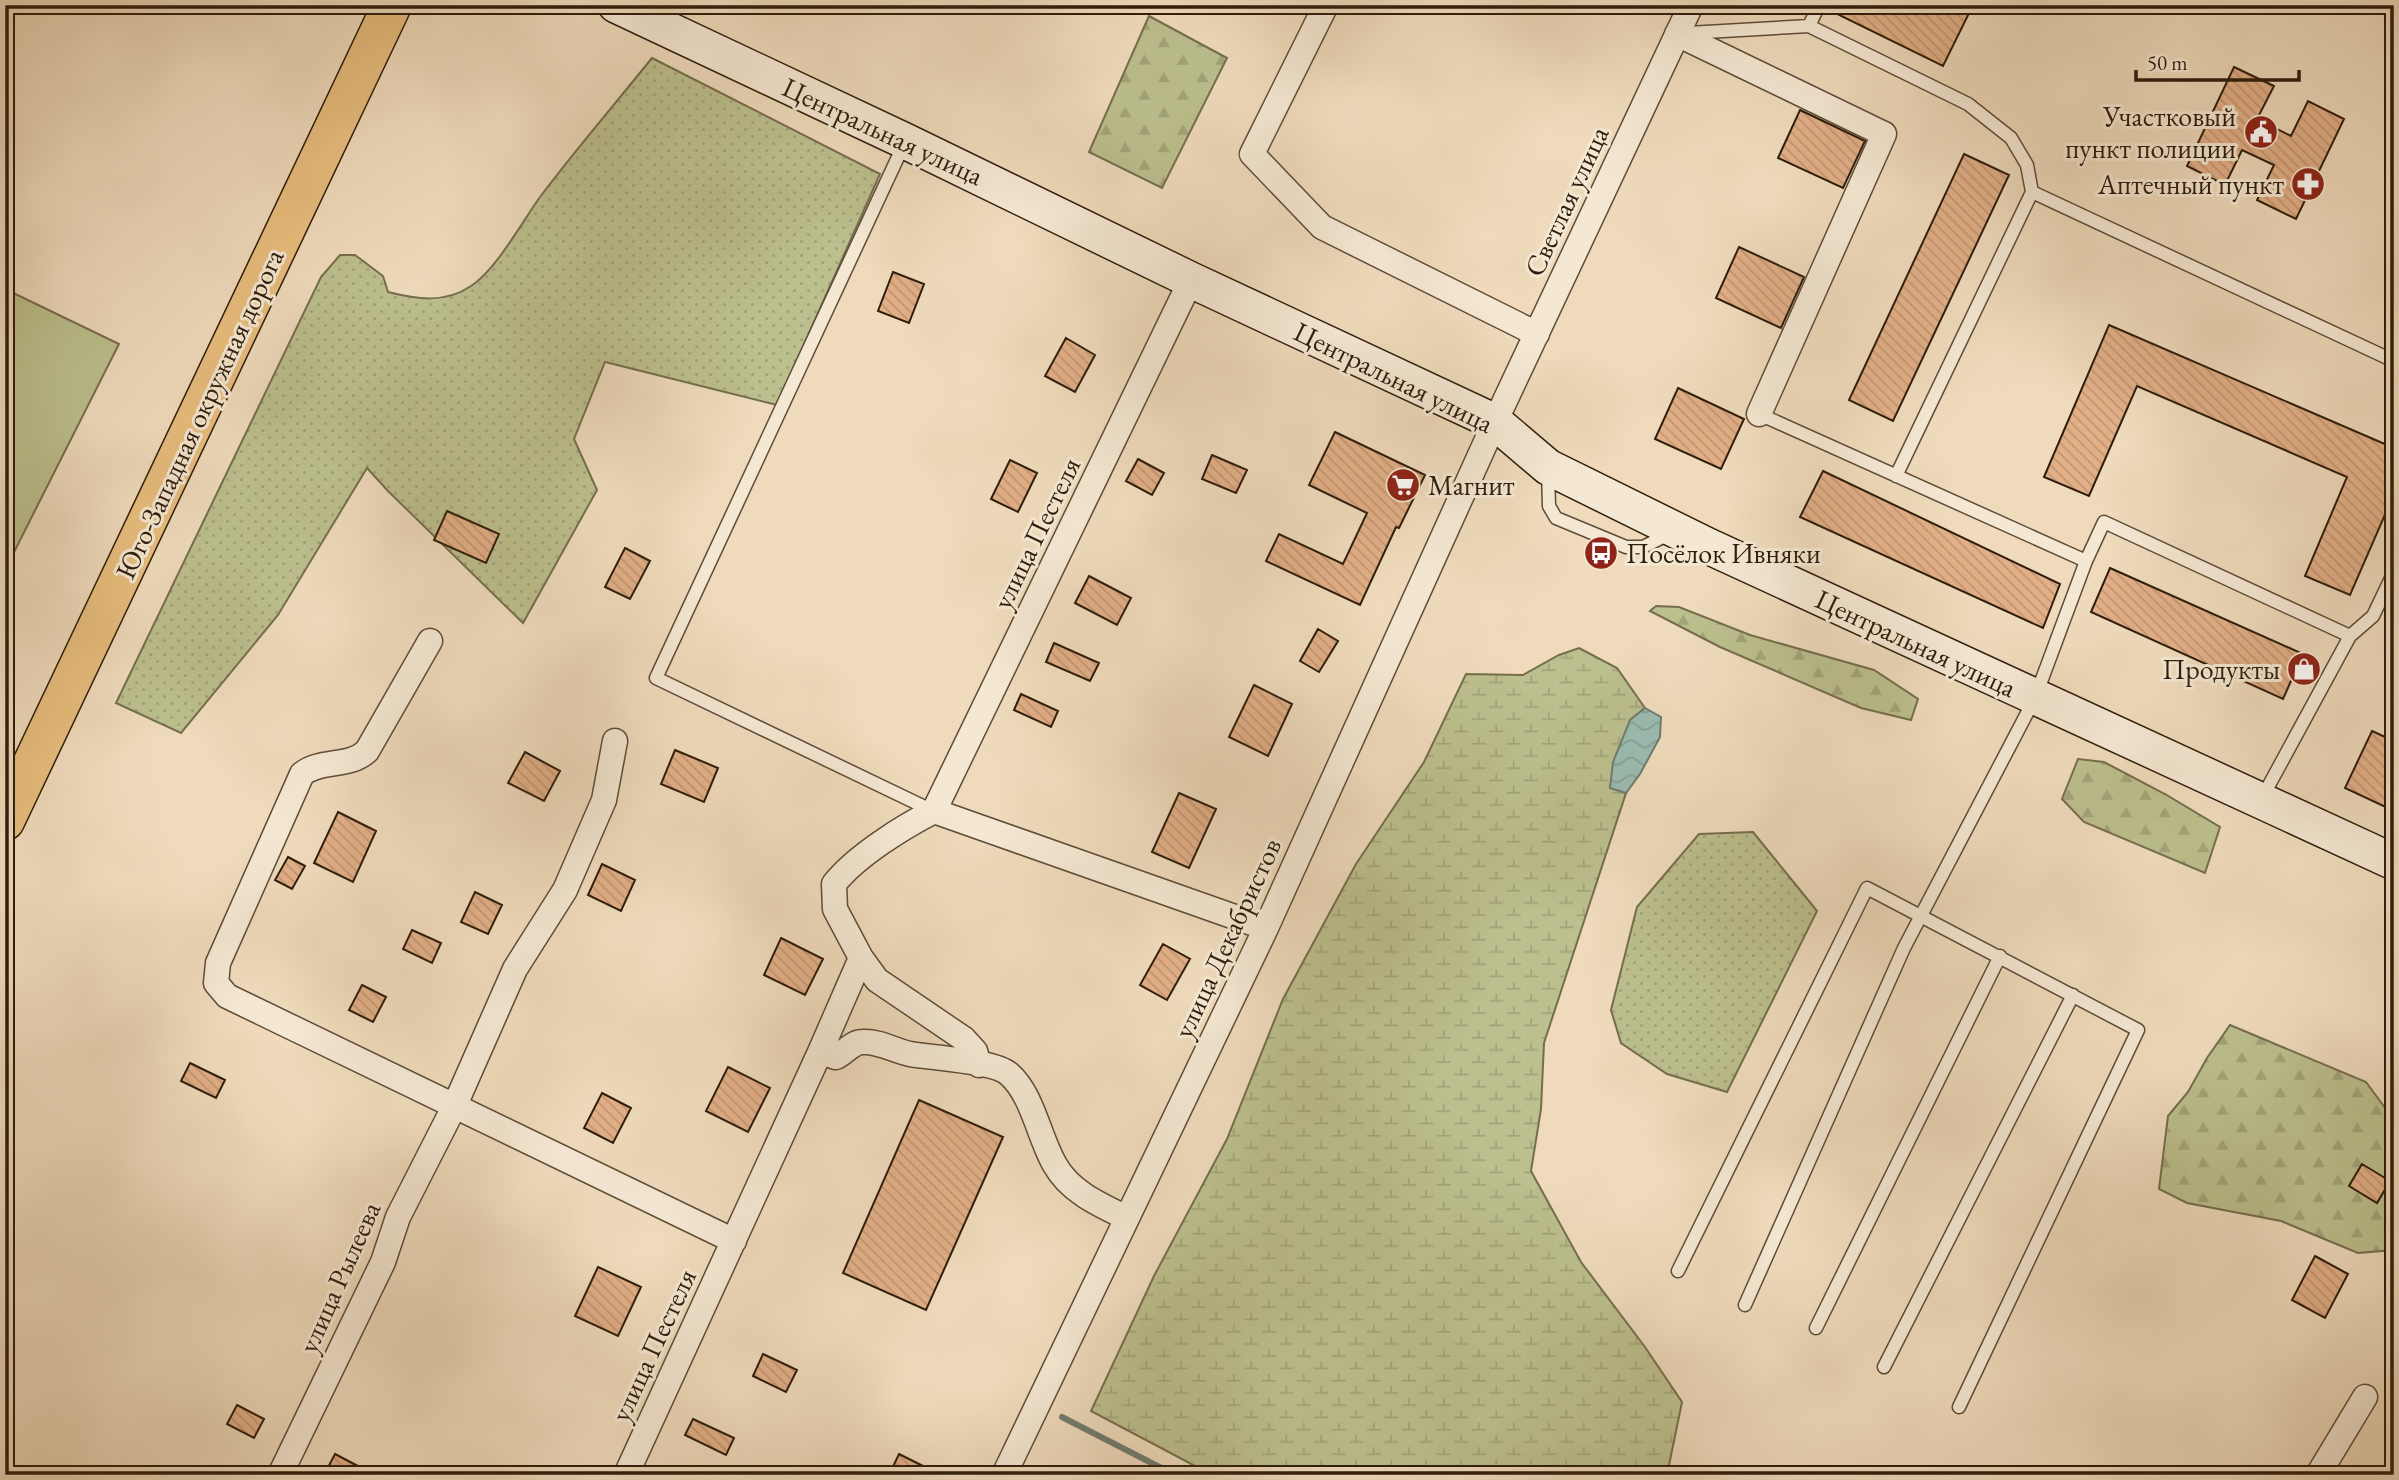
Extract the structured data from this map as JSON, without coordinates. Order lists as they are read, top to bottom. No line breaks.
{"streets":{"highway":["Юго-Западная окружная дорога"],"street":["Центральная улица","Светлая улица","улица Пестеля","улица Декабристов","улица Рылеева"]},"crossings":[["Центральная улица","Светлая улица"],["Центральная улица","улица Пестеля"],["Центральная улица","улица Декабристов"],["Светлая улица","улица Декабристов"]],"places":{"public building":["Участковый пункт полиции"],"pharmacy":["Аптечный пункт"],"supermarket":["Магнит"],"bus stop":["Посёлок Ивняки"],"shop":["Продукты"]},"scale_bar":"50 m"}
